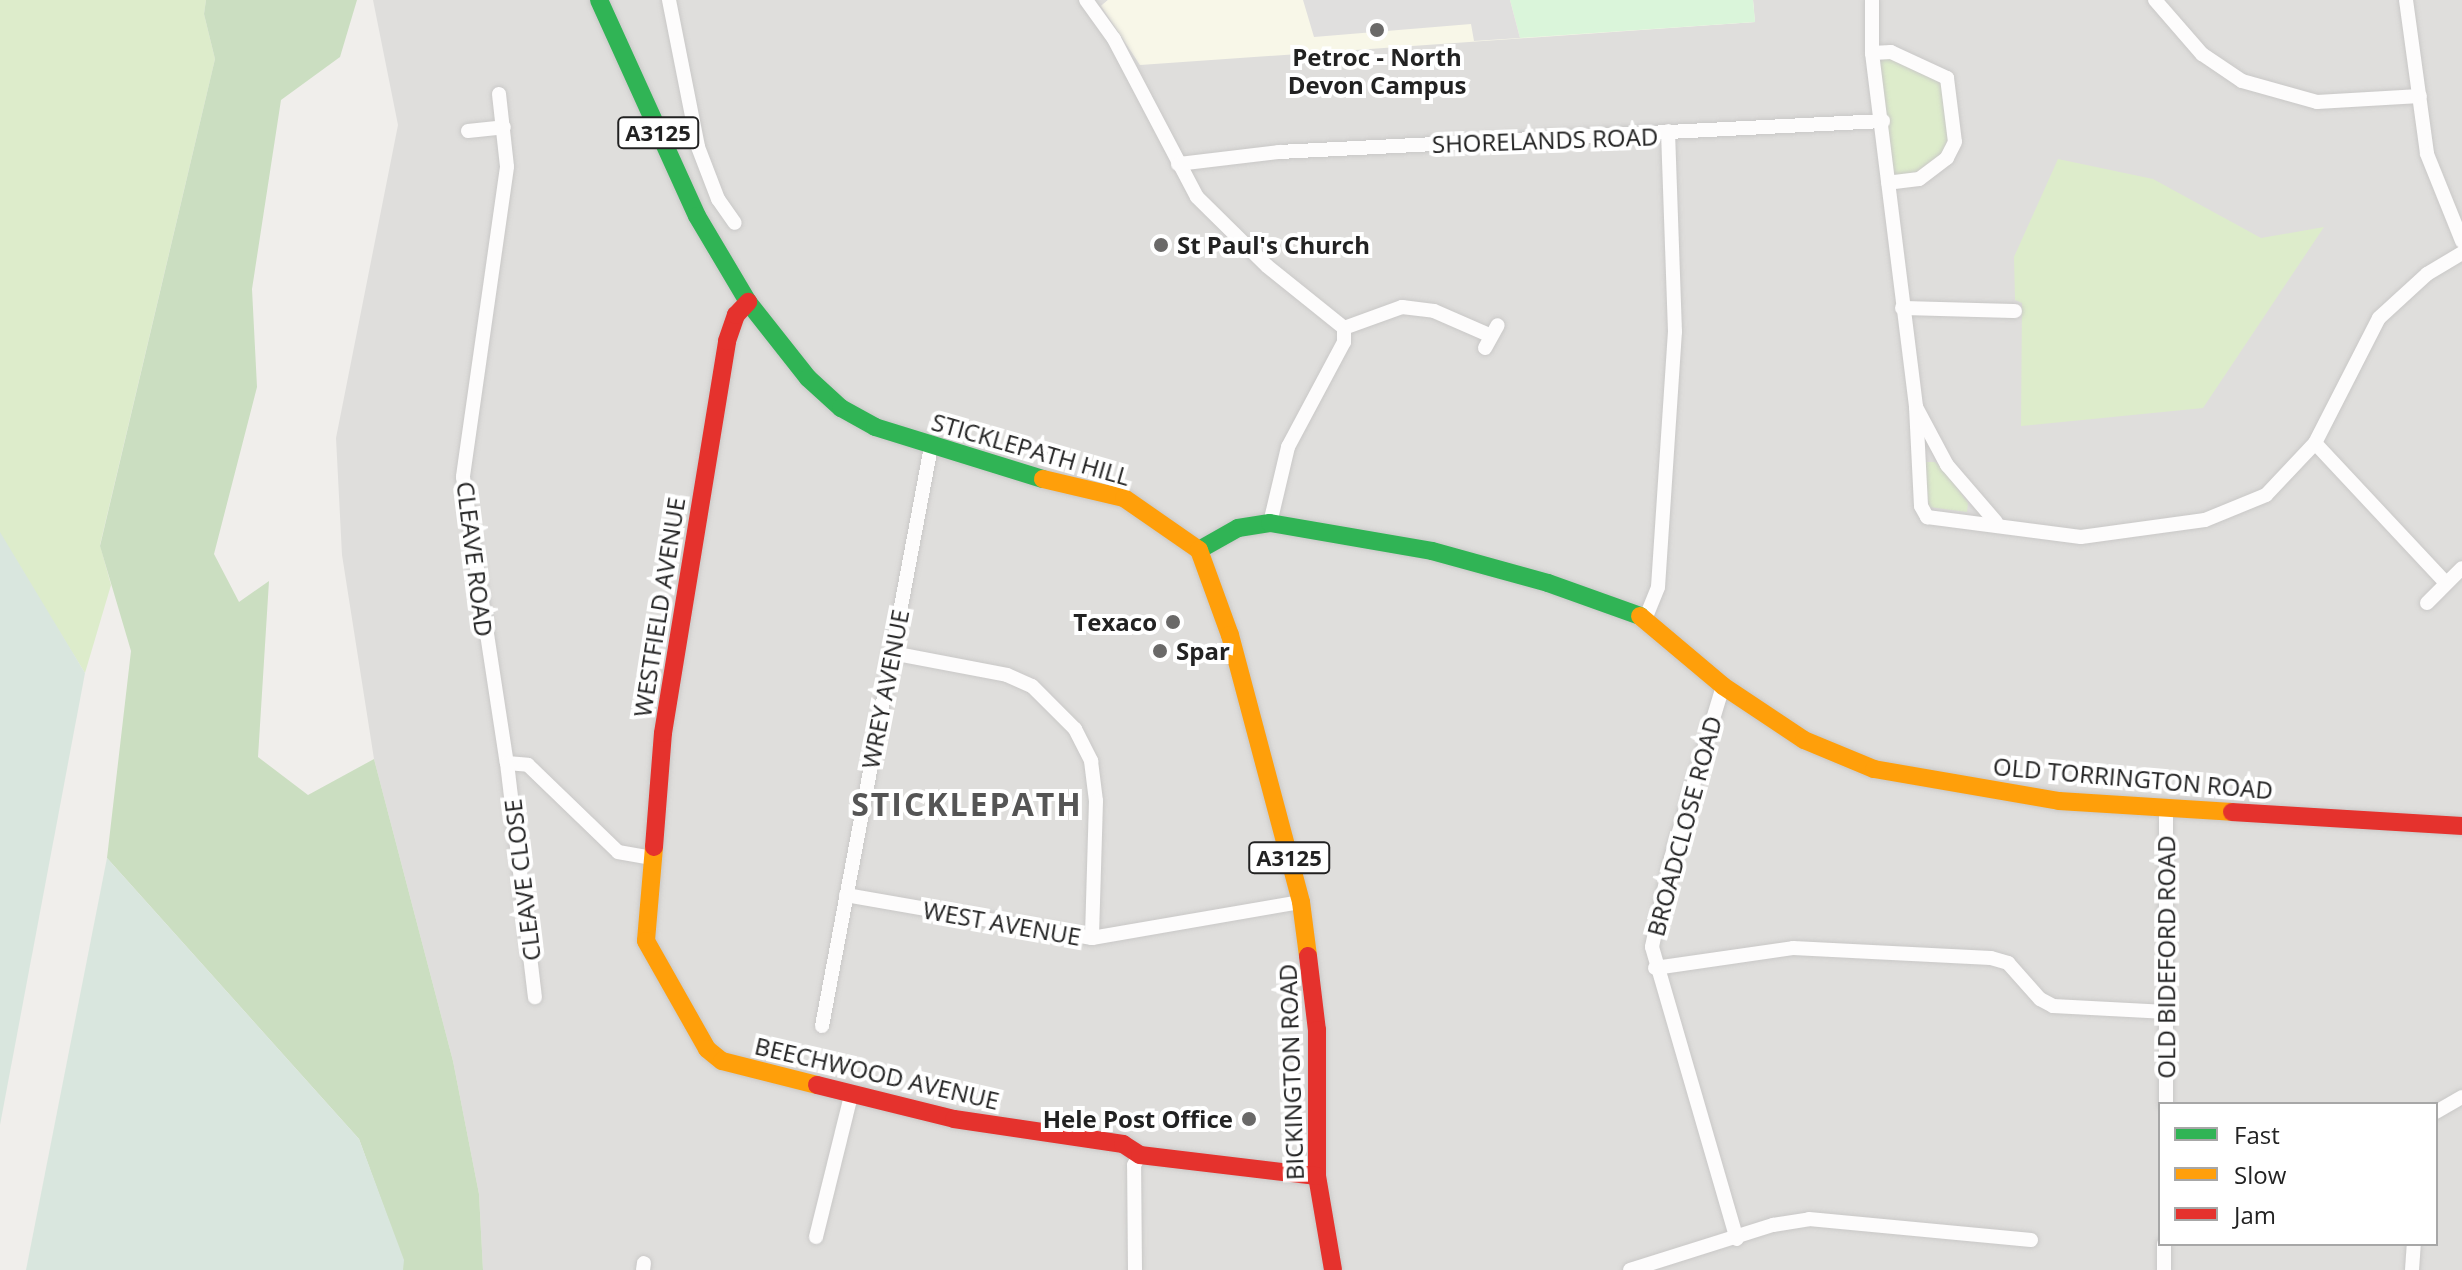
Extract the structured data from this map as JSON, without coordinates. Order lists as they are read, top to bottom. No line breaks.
{"streets":{"street":["A3125","SHORELANDS ROAD","STICKLEPATH HILL","CLEAVE ROAD","WESTFIELD AVENUE","WREY AVENUE","OLD TORRINGTON ROAD","BROADCLOSE ROAD","CLEAVE CLOSE","WEST AVENUE","OLD BIDEFORD ROAD","BICKINGTON ROAD","BEECHWOOD AVENUE"]},"crossings":[["SHORELANDS ROAD","OLD TORRINGTON ROAD"],["STICKLEPATH HILL","WESTFIELD AVENUE"],["STICKLEPATH HILL","WREY AVENUE"],["STICKLEPATH HILL","OLD TORRINGTON ROAD"],["STICKLEPATH HILL","BICKINGTON ROAD"],["CLEAVE ROAD","CLEAVE CLOSE"],["WESTFIELD AVENUE","BEECHWOOD AVENUE"],["WREY AVENUE","WEST AVENUE"],["OLD TORRINGTON ROAD","BROADCLOSE ROAD"],["OLD TORRINGTON ROAD","OLD BIDEFORD ROAD"],["OLD TORRINGTON ROAD","BICKINGTON ROAD"],["BROADCLOSE ROAD","OLD BIDEFORD ROAD"],["WEST AVENUE","BICKINGTON ROAD"],["BICKINGTON ROAD","BEECHWOOD AVENUE"]],"districts":["STICKLEPATH"],"places":["Petroc - North Devon Campus","St Paul's Church","Texaco","Spar","Hele Post Office"],"legend":["Fast","Slow","Jam"]}
